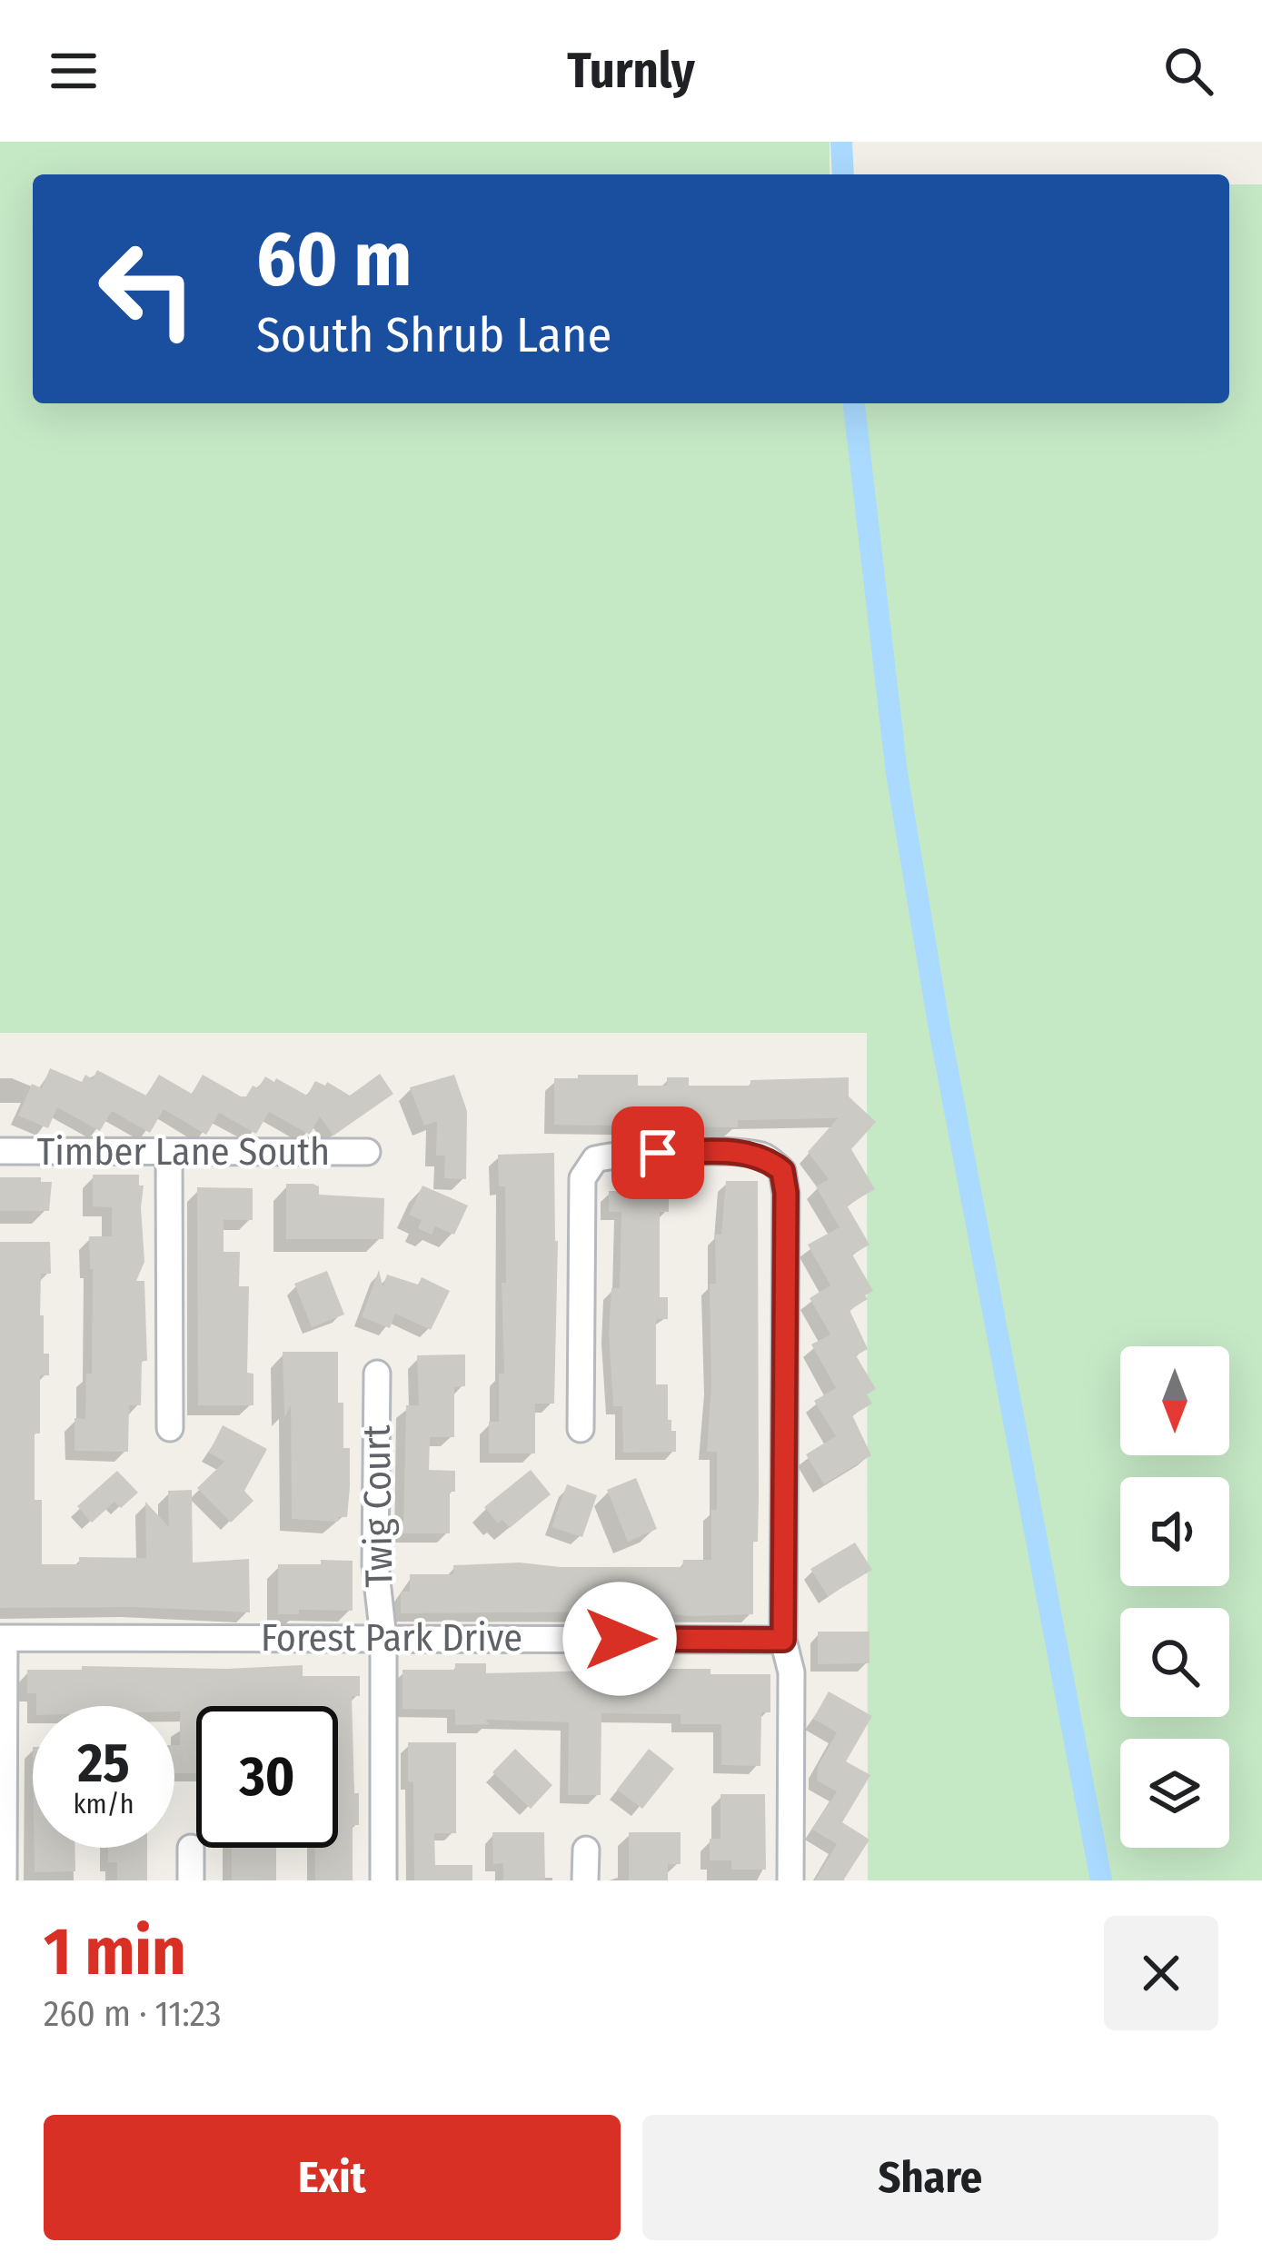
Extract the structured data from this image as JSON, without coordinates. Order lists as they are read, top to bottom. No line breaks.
{"streets":{"street":["Timber Lane South","Twig Court","Forest Park Drive"]},"crossings":[["Twig Court","Forest Park Drive"]],"north":"bottom","page":{"header":"Turnly","turn":["60 m","South Shrub Lane"],"speed":"25 km/h","limit":"30","heading":["1 min","260 m · 11:23"],"buttons":["Exit","Share"]}}
